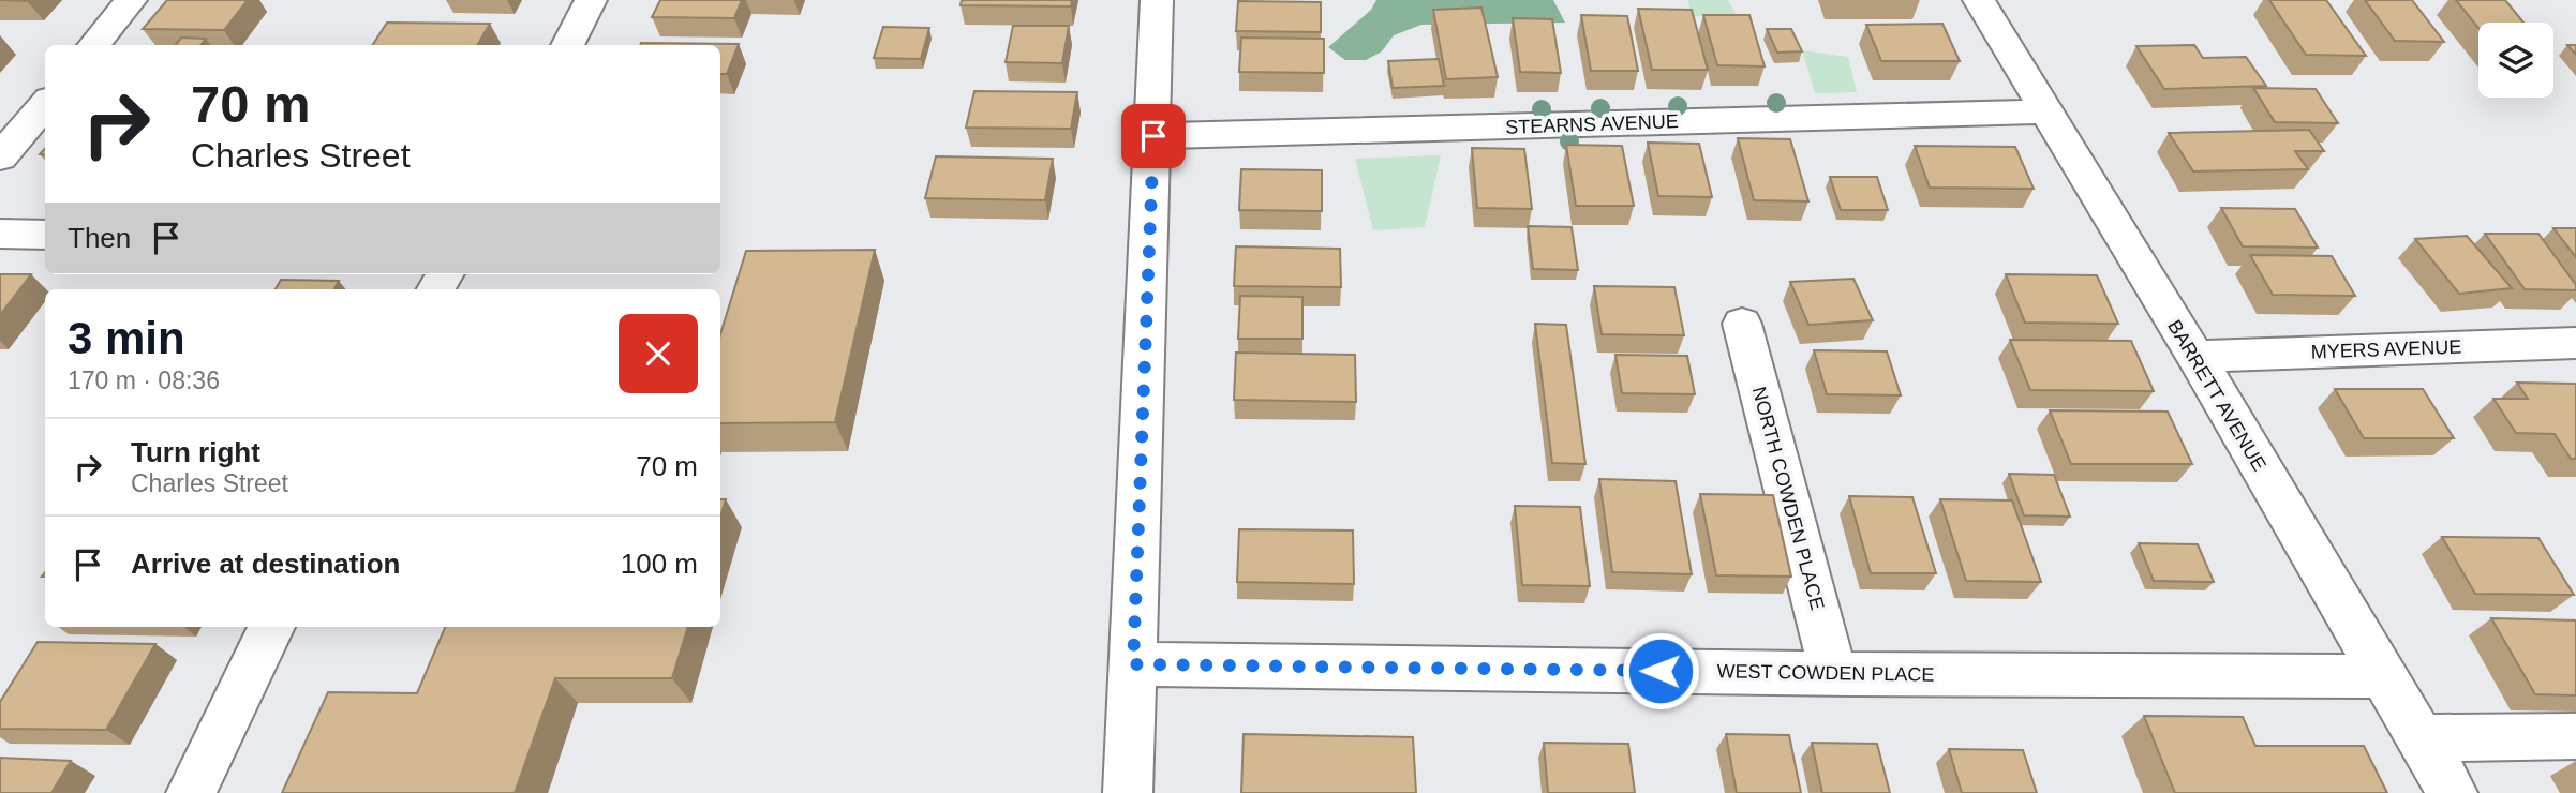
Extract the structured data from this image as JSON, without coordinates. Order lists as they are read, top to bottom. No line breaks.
{"streets":{"street":["STEARNS AVENUE","MYERS AVENUE","BARRETT AVENUE","NORTH COWDEN PLACE","WEST COWDEN PLACE"]},"crossings":[["STEARNS AVENUE","BARRETT AVENUE"],["MYERS AVENUE","BARRETT AVENUE"],["BARRETT AVENUE","WEST COWDEN PLACE"],["NORTH COWDEN PLACE","WEST COWDEN PLACE"]],"page":{"turn":["70 m","Charles Street"],"then":"Then","heading":["3 min","170 m · 08:36"],"list":[{"name":"Turn right","note":"Charles Street","value":"70 m"},{"name":"Arrive at destination","value":"100 m"}]}}
